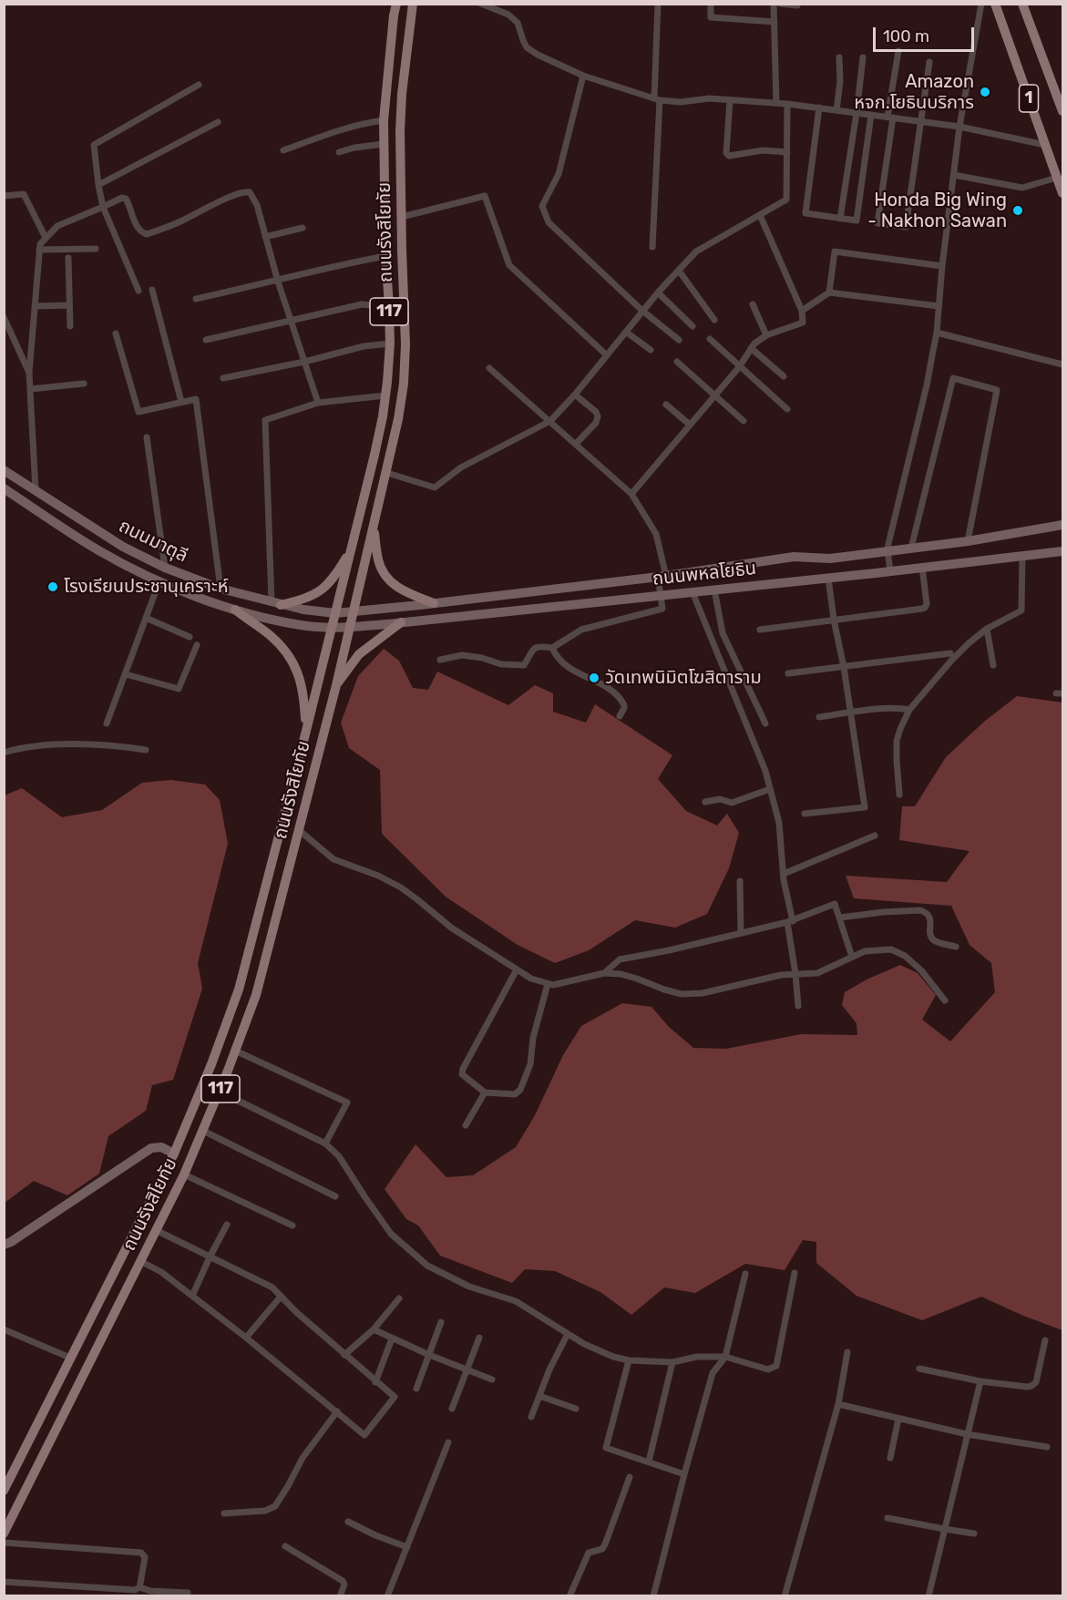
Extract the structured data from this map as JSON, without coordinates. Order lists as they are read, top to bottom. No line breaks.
{"streets":{"main road":["1","ถนนรังสิโยทัย","117","ถนนมาตุลี","ถนนพหลโยธิน"]},"crossings":[["ถนนรังสิโยทัย","ถนนมาตุลี"],["ถนนรังสิโยทัย","ถนนพหลโยธิน"],["ถนนมาตุลี","ถนนพหลโยธิน"]],"places":["Amazon หจก.โยธินบริการ","Honda Big Wing - Nakhon Sawan","โรงเรียนประชานุเคราะห์","วัดเทพนิมิตโฆสิตาราม"],"scale_bar":"100 m"}
